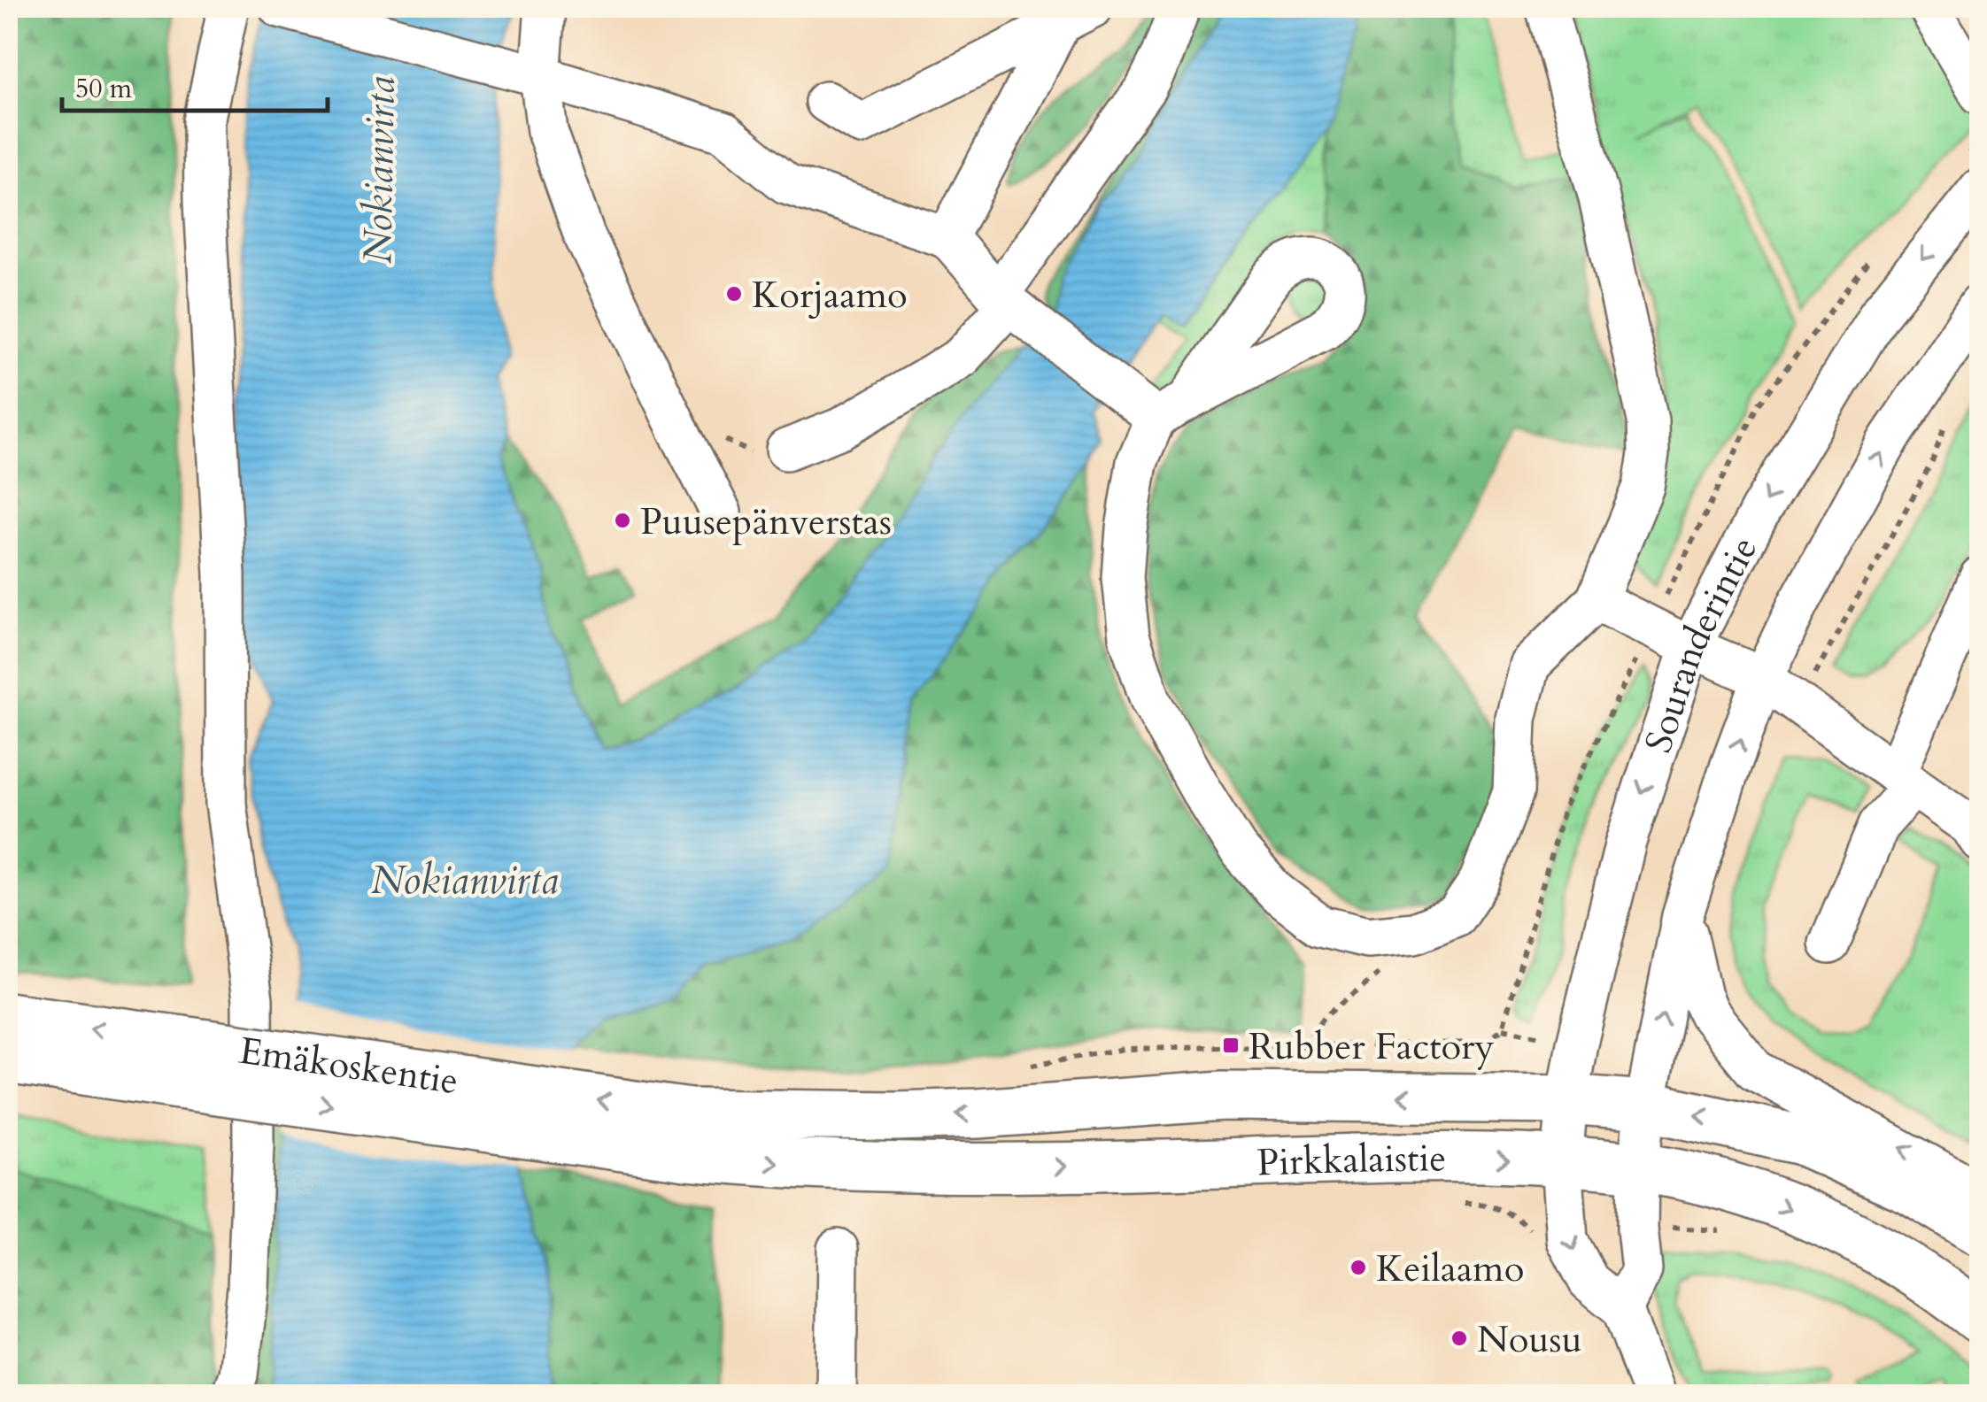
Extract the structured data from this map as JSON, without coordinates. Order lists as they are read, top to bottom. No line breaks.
{"streets":{"main road":["Emäkoskentie","Pirkkalaistie"],"street":["Souranderintie"]},"crossings":[["Souranderintie","Pirkkalaistie"],["Emäkoskentie","Pirkkalaistie"]],"water":["Nokianvirta"],"places":{"other":["Korjaamo","Puusepänverstas","Keilaamo","Nousu"],"transit":["Rubber Factory"]},"scale_bar":"50 m"}
